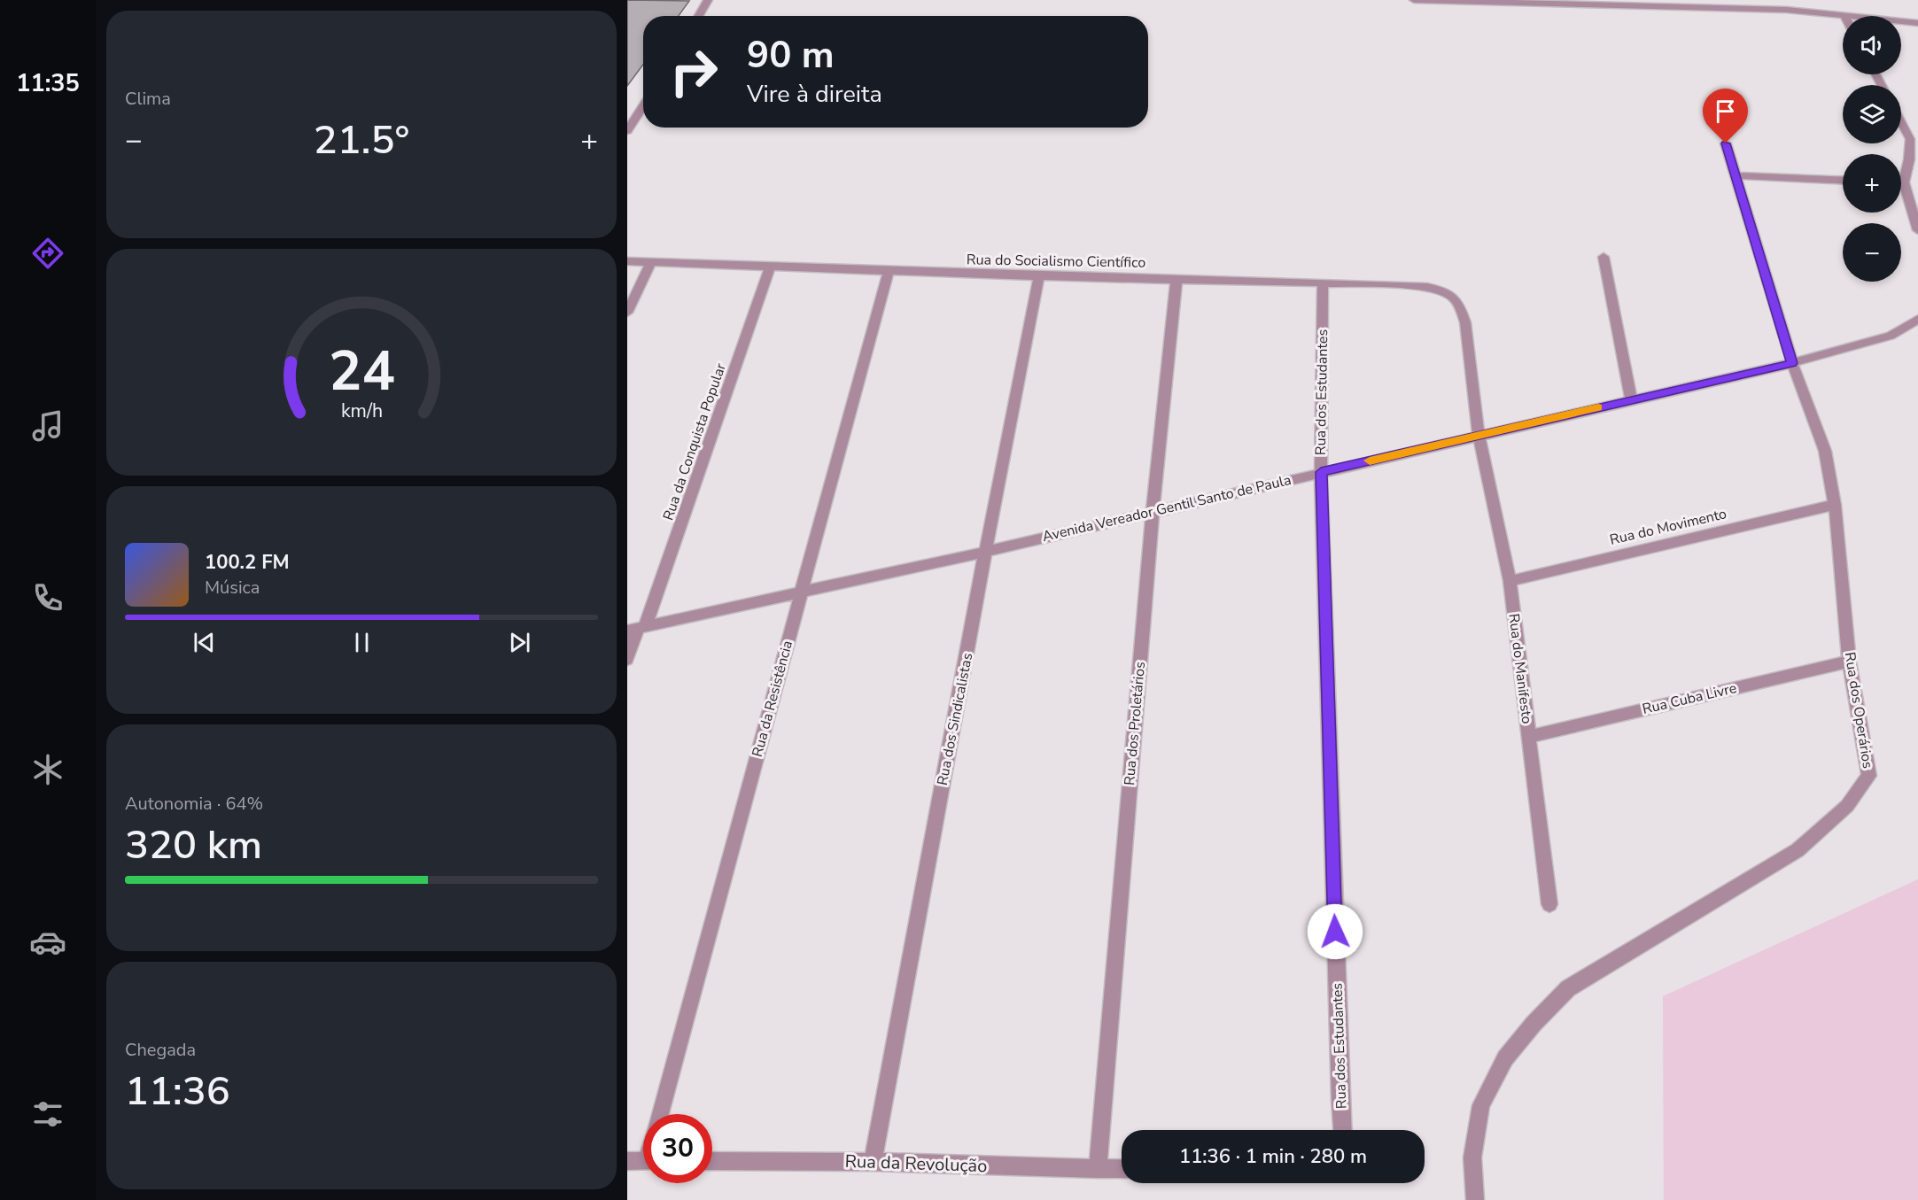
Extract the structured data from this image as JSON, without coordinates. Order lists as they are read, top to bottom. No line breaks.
{"streets":{"street":["Rua do Socialismo Científico","Rua dos Estudantes","Rua da Conquista Popular","Avenida Vereador Gentil Santo de Paula","Rua do Movimento","Rua do Manifesto","Rua da Resistência","Rua Cuba Livre","Rua dos Operários","Rua dos Sindicalistas","Rua dos Proletários","Rua da Revolução"]},"crossings":[["Rua do Socialismo Científico","Rua dos Estudantes"],["Rua do Socialismo Científico","Rua da Conquista Popular"],["Rua do Socialismo Científico","Avenida Vereador Gentil Santo de Paula"],["Rua do Socialismo Científico","Rua do Manifesto"],["Rua do Socialismo Científico","Rua da Resistência"],["Rua do Socialismo Científico","Rua dos Sindicalistas"],["Rua do Socialismo Científico","Rua dos Proletários"],["Rua dos Estudantes","Avenida Vereador Gentil Santo de Paula"],["Rua da Conquista Popular","Avenida Vereador Gentil Santo de Paula"],["Avenida Vereador Gentil Santo de Paula","Rua do Manifesto"],["Avenida Vereador Gentil Santo de Paula","Rua da Resistência"],["Avenida Vereador Gentil Santo de Paula","Rua dos Operários"],["Avenida Vereador Gentil Santo de Paula","Rua dos Sindicalistas"],["Avenida Vereador Gentil Santo de Paula","Rua dos Proletários"],["Rua do Movimento","Rua do Manifesto"],["Rua do Movimento","Rua dos Operários"],["Rua do Manifesto","Rua Cuba Livre"],["Rua Cuba Livre","Rua dos Operários"],["Rua dos Sindicalistas","Rua da Revolução"],["Rua dos Proletários","Rua da Revolução"]],"page":{"tabs":"11:35","tile":["Clima",["Autonomia · 64%","320 km"],["Chegada","11:36"]],"map_buttons":["+","−"],"turn":["90 m","Vire à direita"],"heat":["−","21.5°","+"],"song":["100.2 FM","Música"],"limit":"30","trip":"11:36 · 1 min · 280 m","gauge":["24","km/h"]}}
